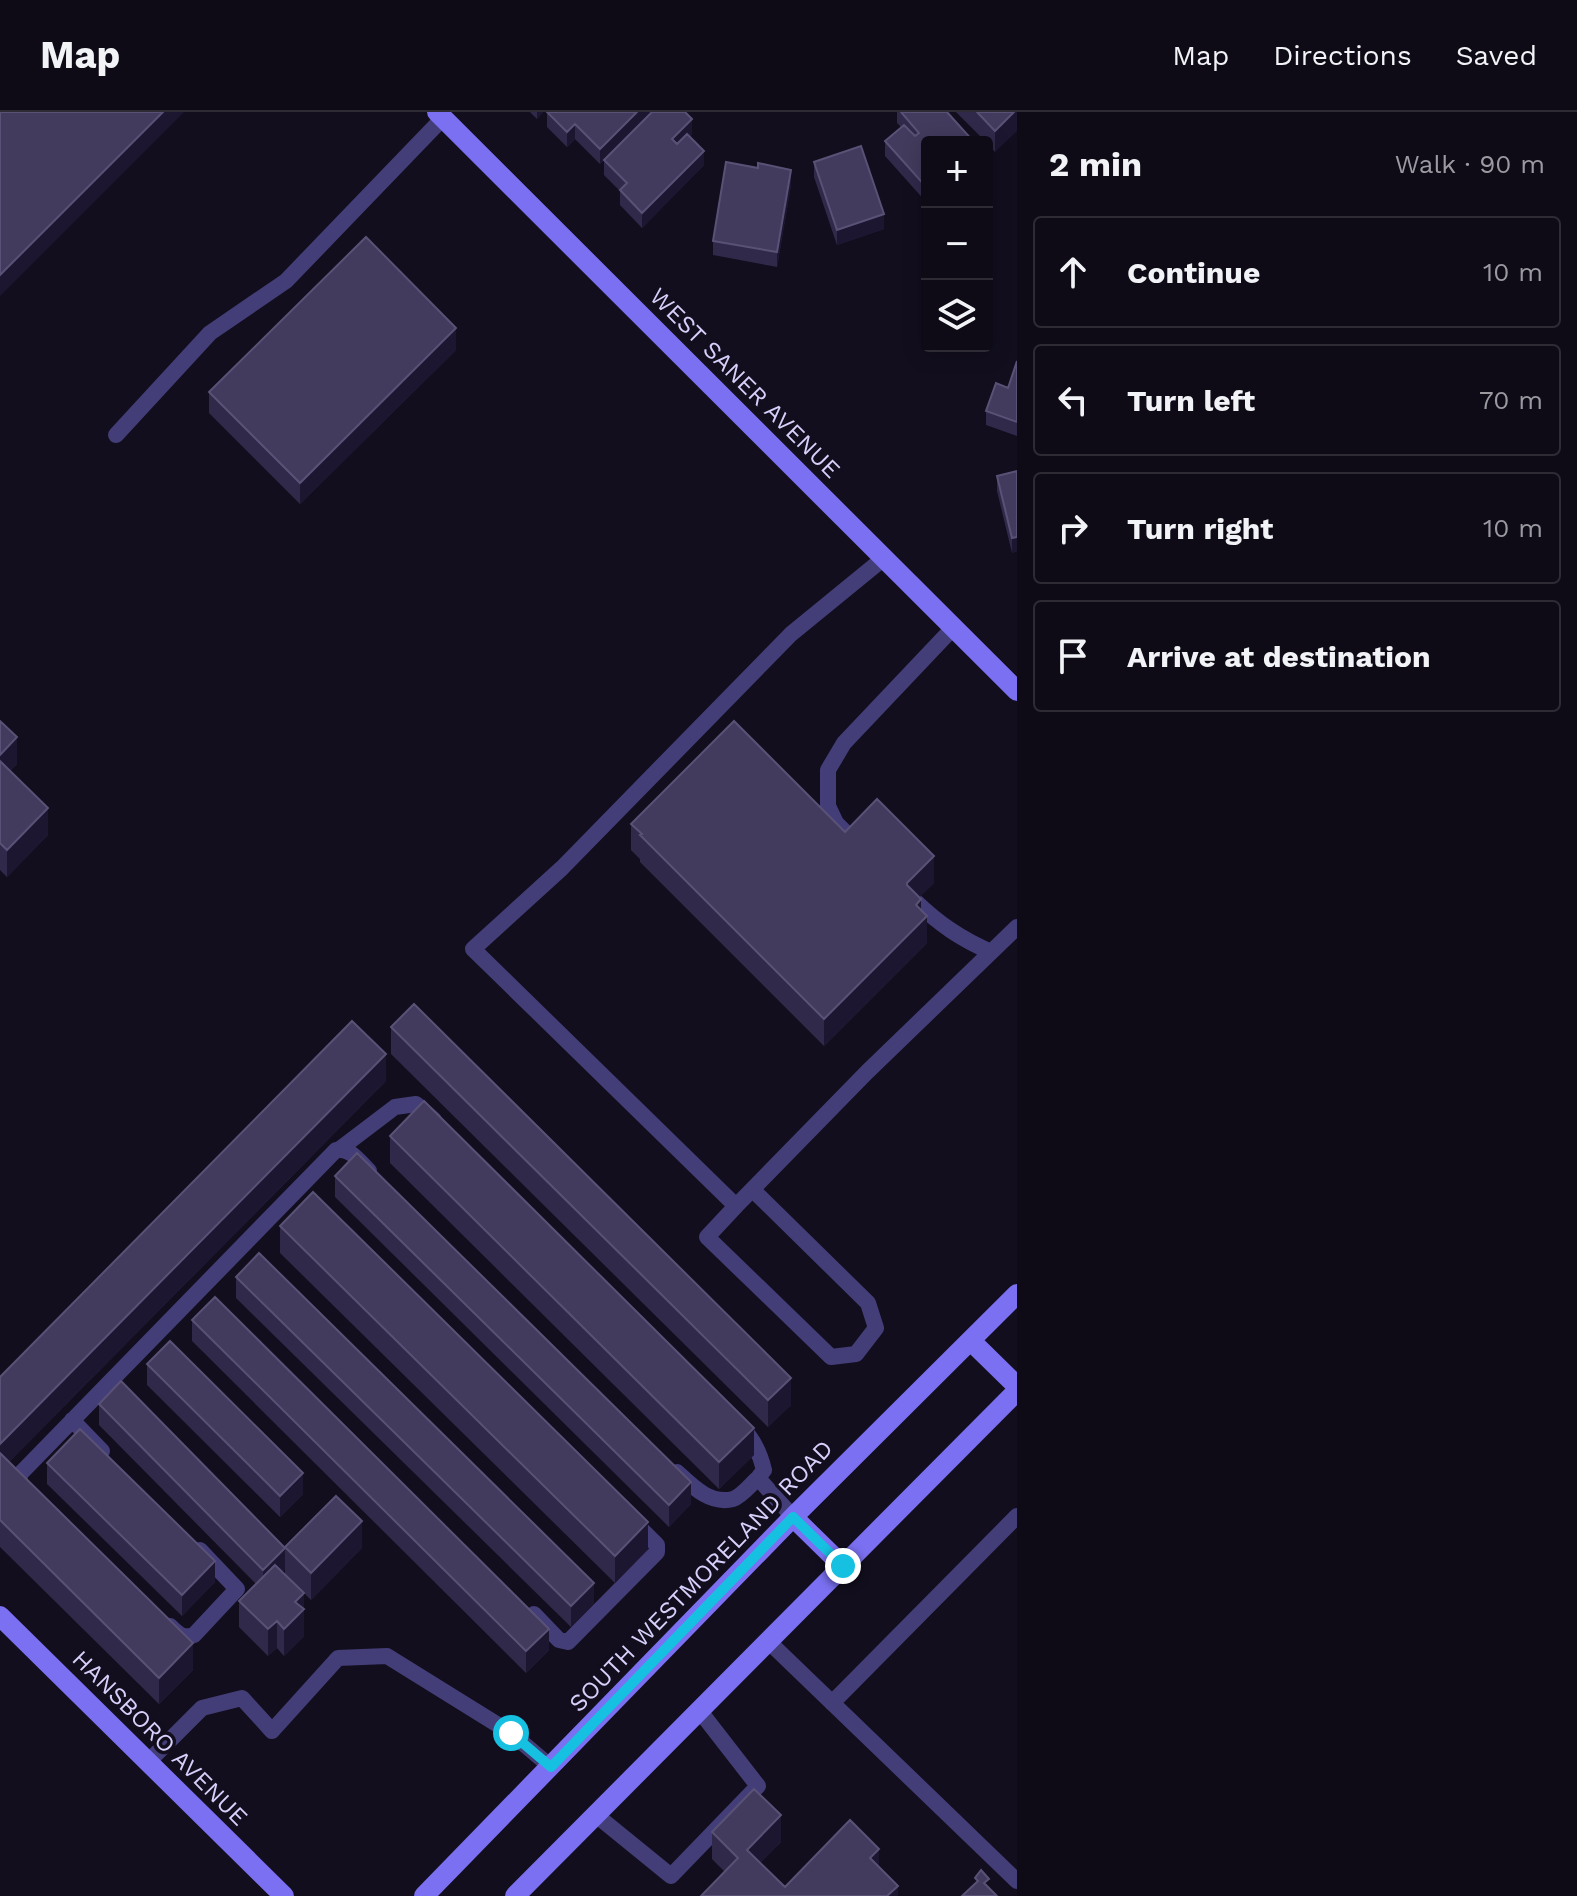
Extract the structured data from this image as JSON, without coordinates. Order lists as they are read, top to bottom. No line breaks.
{"streets":{"main road":["WEST SANER AVENUE","SOUTH WESTMORELAND ROAD","HANSBORO AVENUE"]},"page":{"header":"Map","nav":["Map","Directions","Saved"],"heading":["2 min","Walk · 90 m"],"map_buttons":["+","−"],"list":[["Continue","10 m"],["Turn left","70 m"],["Turn right","10 m"],"Arrive at destination"]}}
